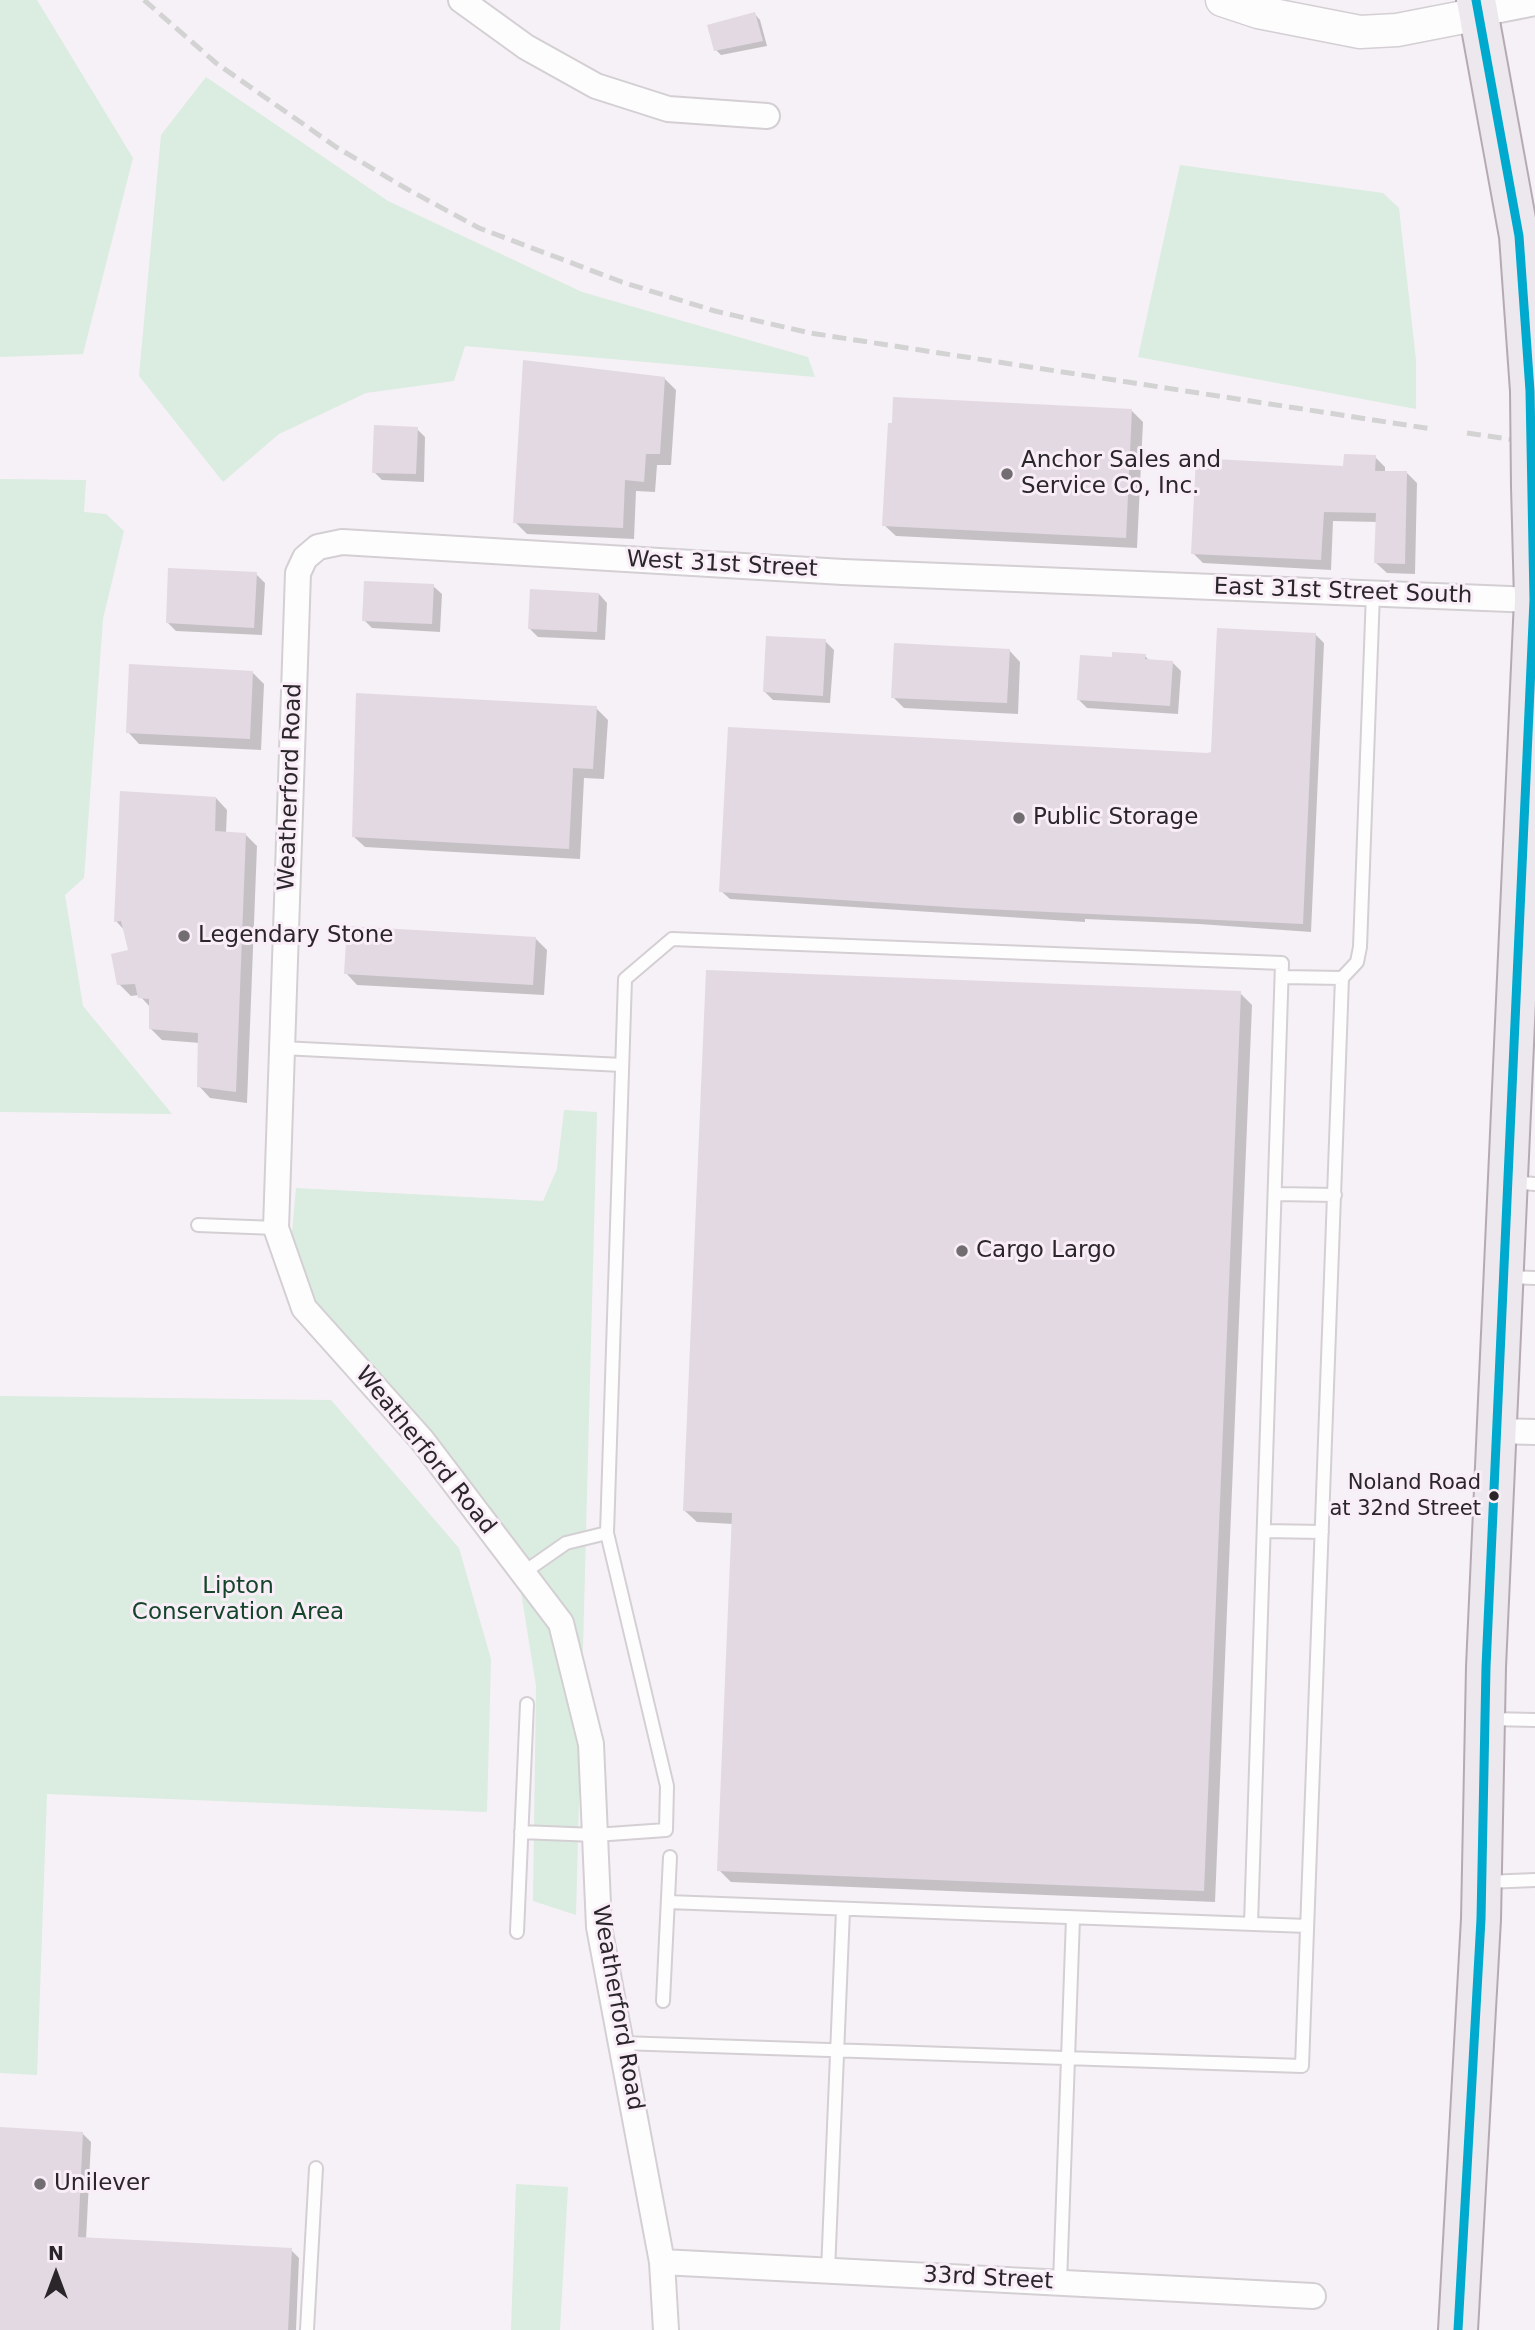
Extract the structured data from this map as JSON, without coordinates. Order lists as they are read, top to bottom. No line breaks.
{"streets":{"street":["West 31st Street","East 31st Street South","Weatherford Road","33rd Street"]},"crossings":[["West 31st Street","East 31st Street South"],["West 31st Street","Weatherford Road"],["Weatherford Road","33rd Street"]],"parks":["Lipton Conservation Area"],"places":["Anchor Sales and Service Co, Inc.","Public Storage","Legendary Stone","Cargo Largo","Noland Road at 32nd Street","Unilever"],"north":"top"}
